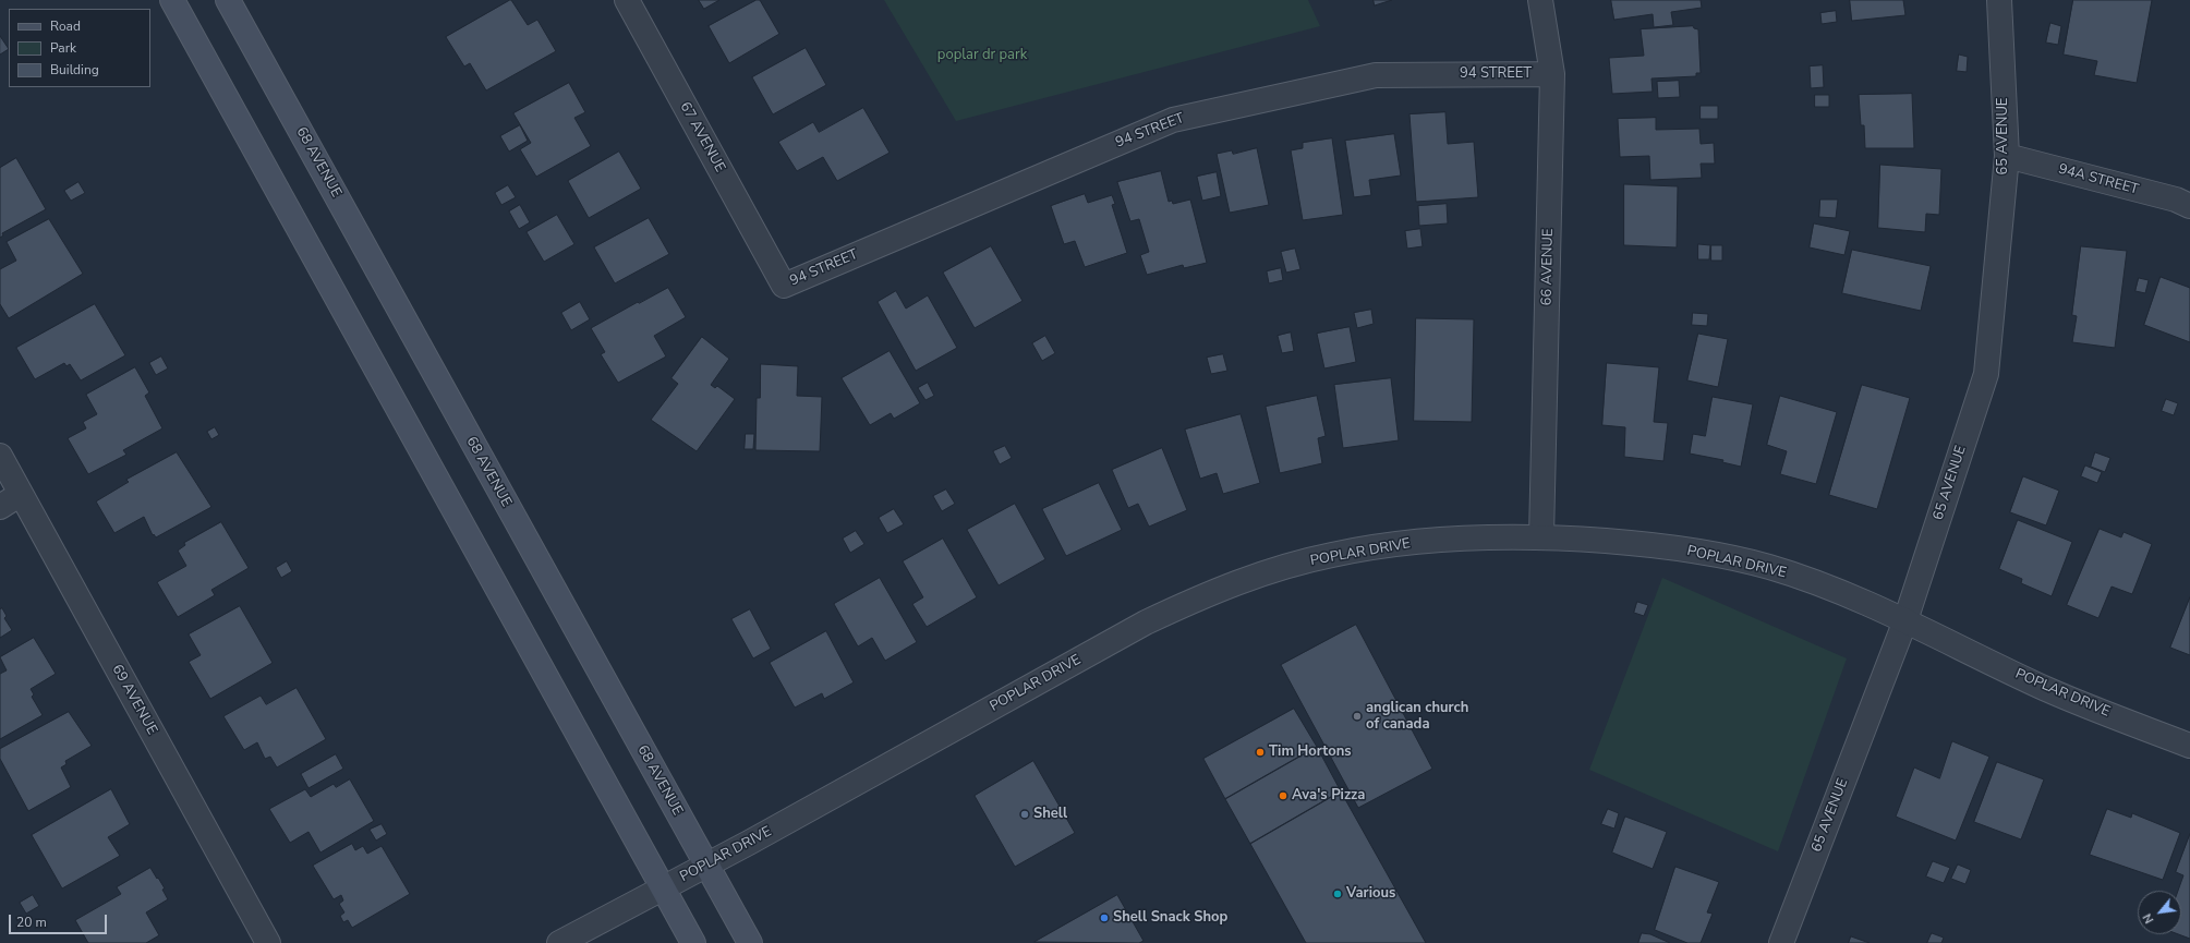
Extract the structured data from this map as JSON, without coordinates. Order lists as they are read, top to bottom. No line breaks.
{"streets":{"main road":["68 AVENUE"],"street":["94 STREET","65 AVENUE","67 AVENUE","94A STREET","66 AVENUE","POPLAR DRIVE","69 AVENUE"]},"crossings":[["94 STREET","67 AVENUE"],["94 STREET","66 AVENUE"],["65 AVENUE","94A STREET"],["65 AVENUE","POPLAR DRIVE"],["68 AVENUE","POPLAR DRIVE"],["66 AVENUE","POPLAR DRIVE"]],"parks":["poplar dr park"],"places":["anglican church of canada","Tim Hortons","Ava's Pizza","Shell","Various","Shell Snack Shop"],"legend":["Road","Park","Building"],"scale_bar":"20 m","north":"bottom left"}
